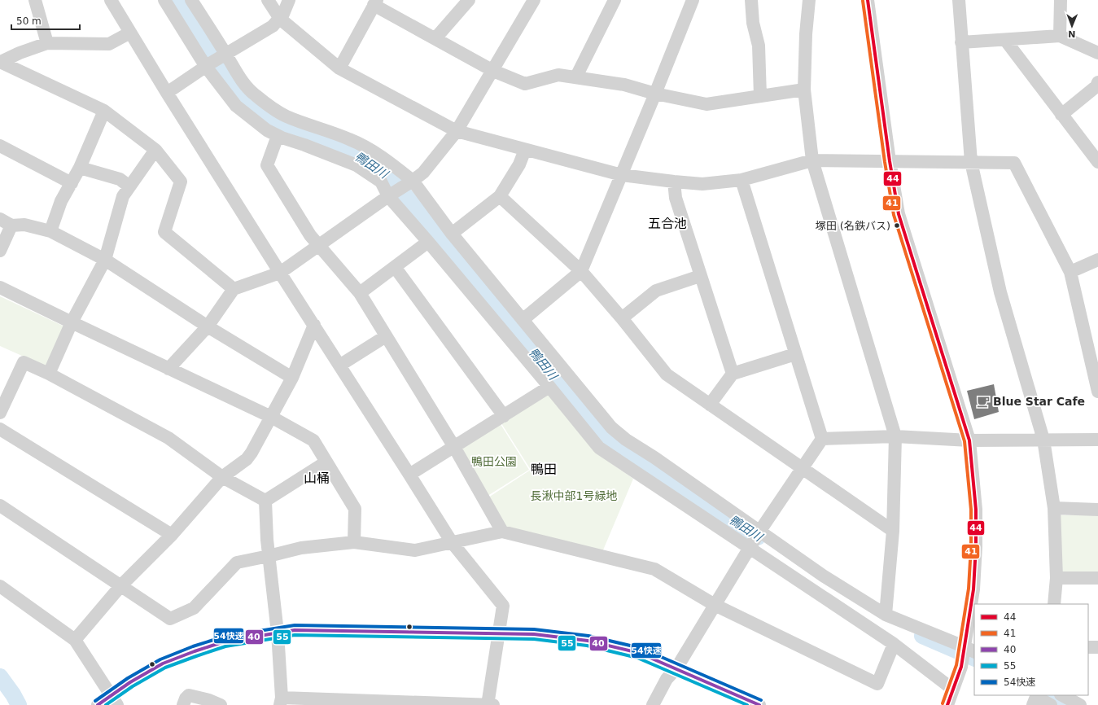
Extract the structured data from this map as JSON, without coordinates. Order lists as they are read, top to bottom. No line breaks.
{"districts":["五合池","鴨田","山桶"],"water":["鴨田川"],"parks":["鴨田公園","長湫中部1号緑地"],"places":{"other":["塚田 (名鉄バス)"],"cafe":["Blue Star Cafe"]},"lines":["transit line 44","transit line 41","transit line 54快速","transit line 40","transit line 55"],"legend":["44","41","40","55","54快速"],"scale_bar":"50 m","north":"bottom"}
